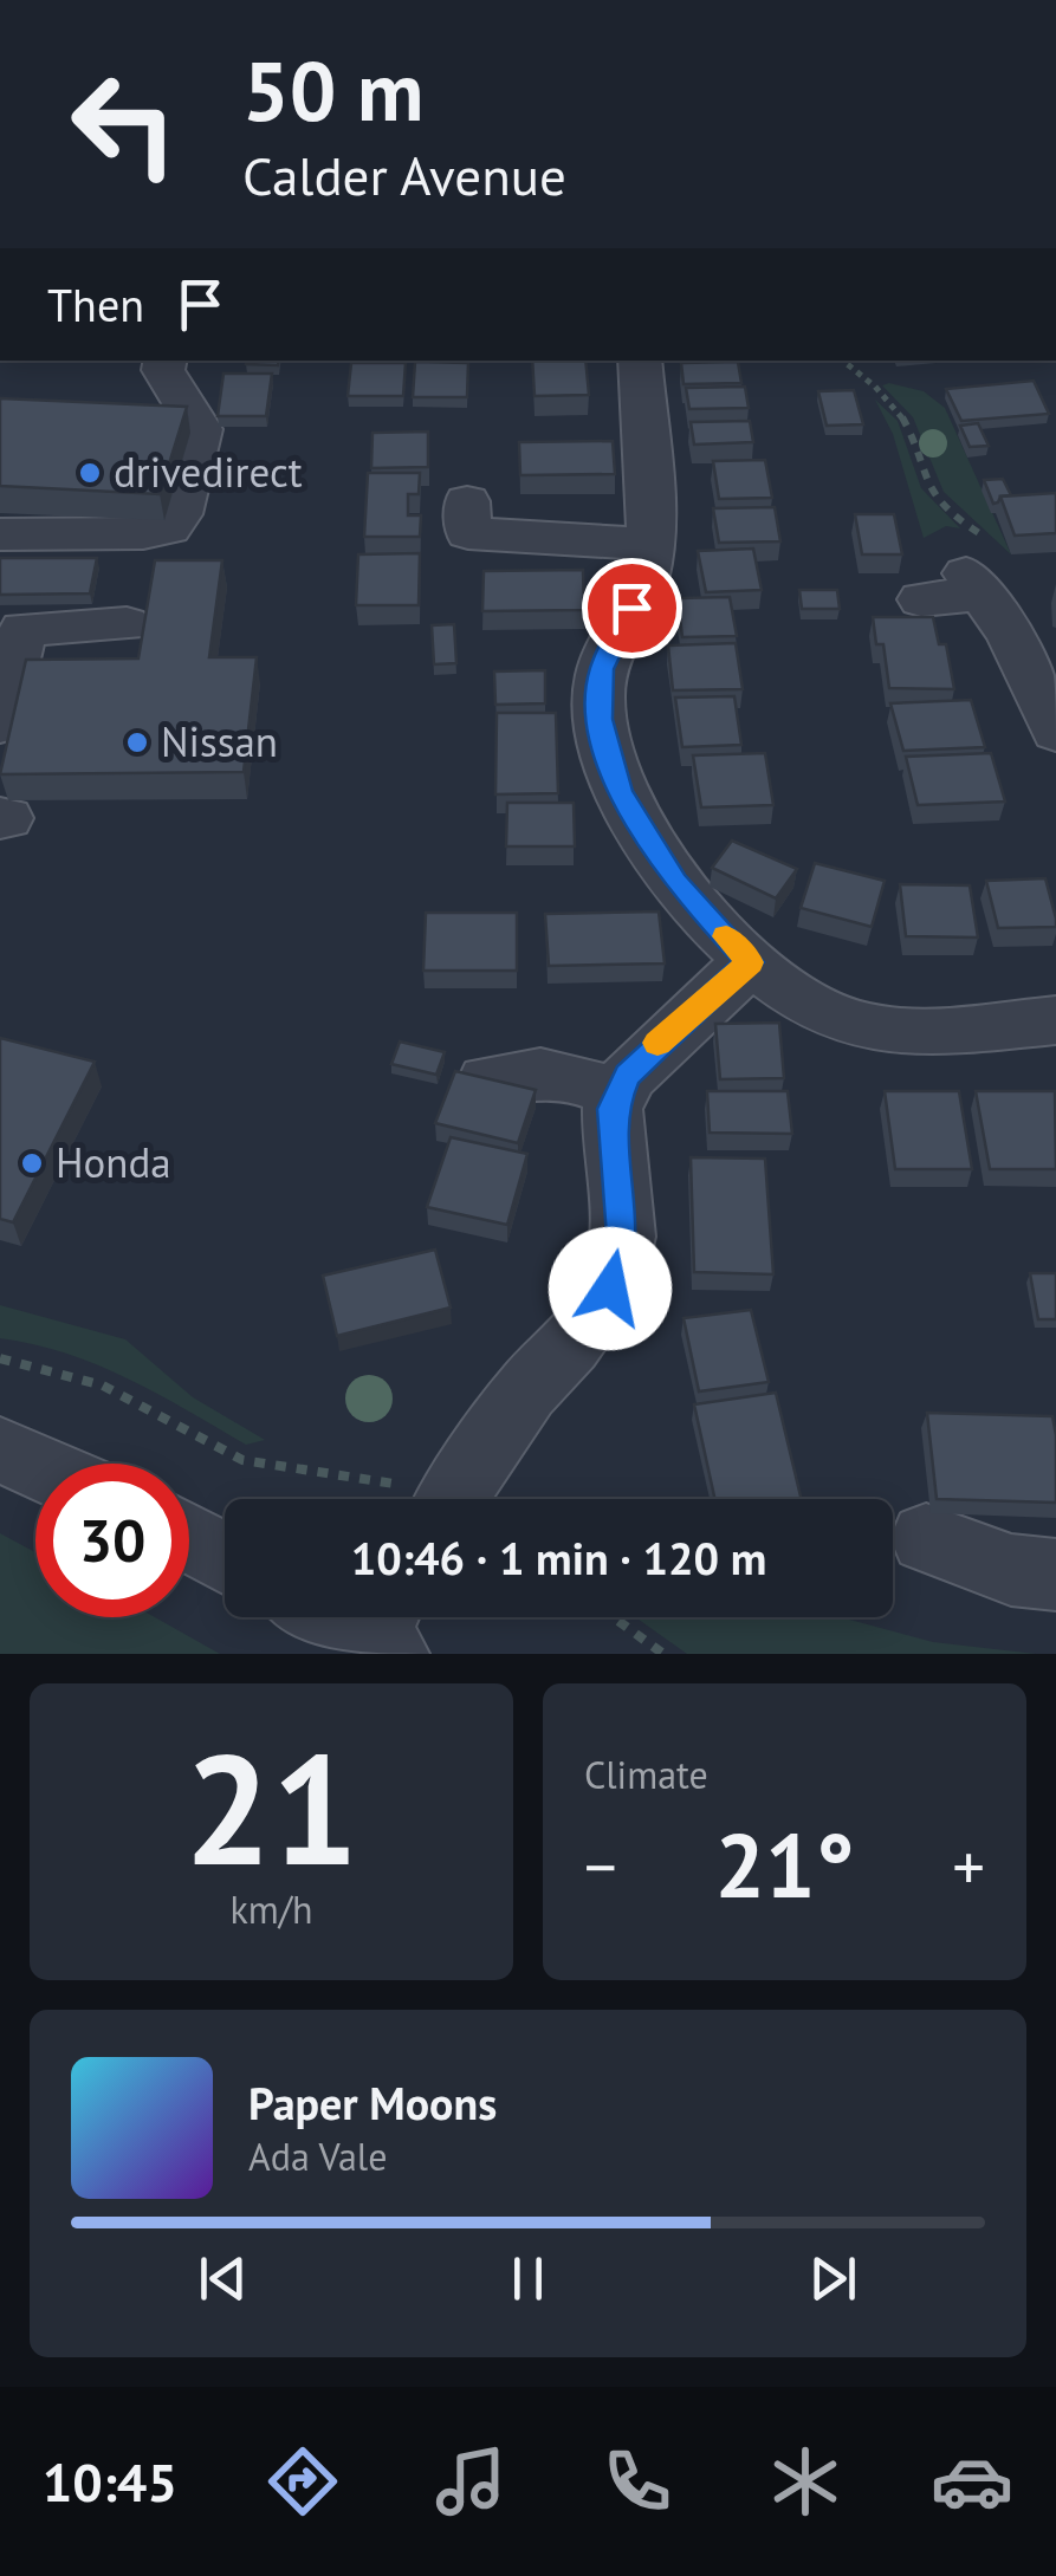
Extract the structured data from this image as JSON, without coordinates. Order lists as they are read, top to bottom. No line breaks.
{"places":["drivedirect","Nissan","Honda"],"page":{"turn":["50 m","Calder Avenue"],"then":"Then","limit":"30","trip":"10:46 · 1 min · 120 m","tile":[["21","km/h"],"Climate"],"heat":["−","21°","+"],"song":["Paper Moons","Ada Vale"],"tabs":"10:45"}}
